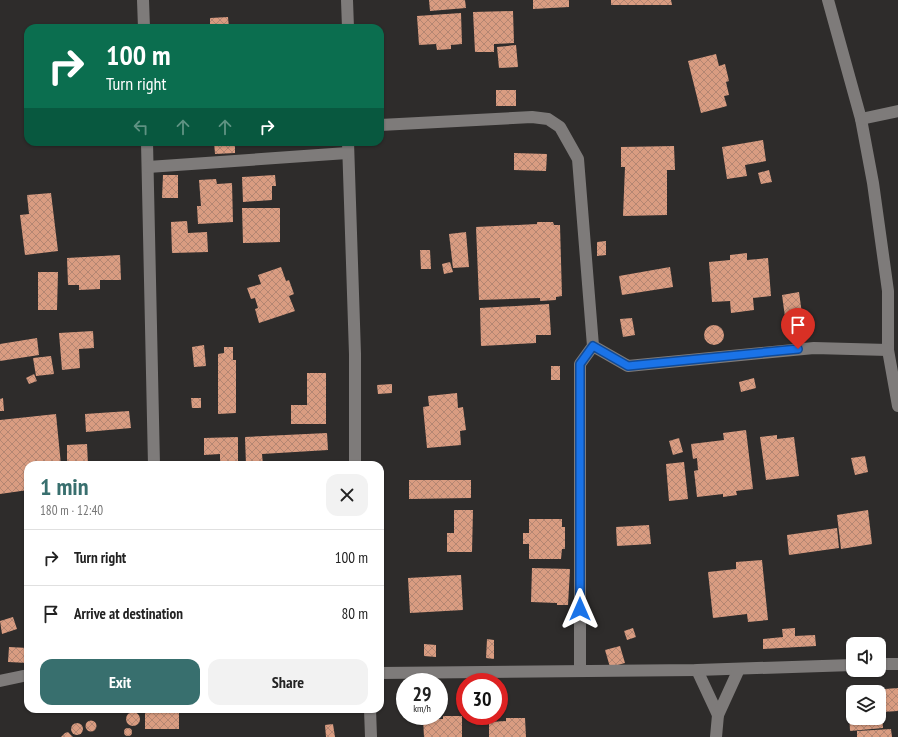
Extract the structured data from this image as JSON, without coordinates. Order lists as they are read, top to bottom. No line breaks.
{"page":{"turn":["100 m","Turn right"],"heading":["1 min","180 m · 12:40"],"list":[{"name":"Turn right","value":"100 m"},{"name":"Arrive at destination","value":"80 m"}],"buttons":["Exit","Share"],"speed":"29 km/h","limit":"30"}}
